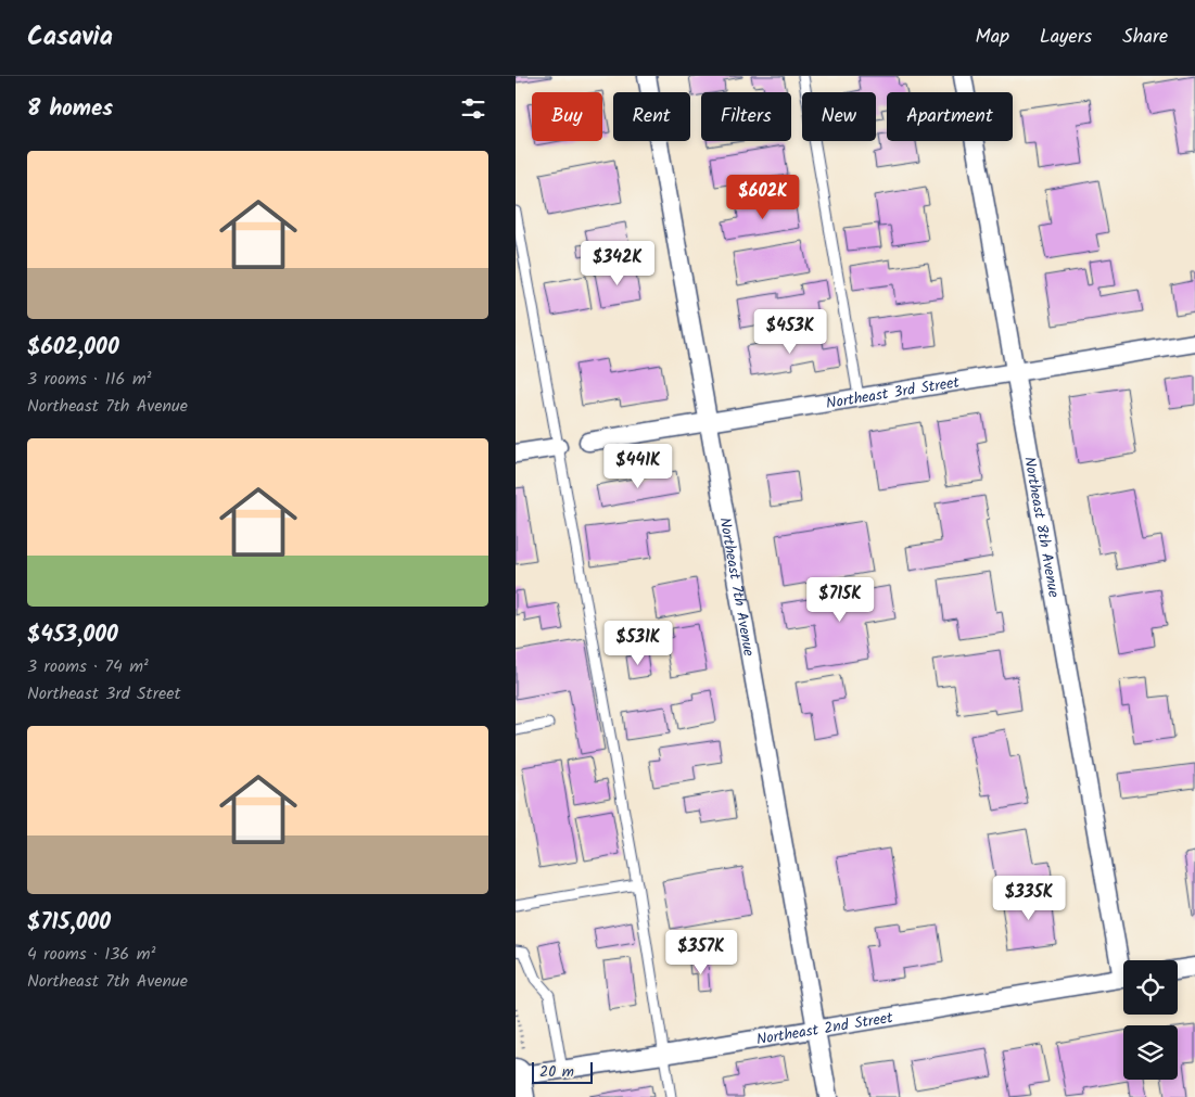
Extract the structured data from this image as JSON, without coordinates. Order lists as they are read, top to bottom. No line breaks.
{"streets":{"street":["Northeast 3rd Street","Northeast 8th Avenue","Northeast 7th Avenue","Northeast 2nd Street"]},"crossings":[["Northeast 3rd Street","Northeast 8th Avenue"],["Northeast 3rd Street","Northeast 7th Avenue"],["Northeast 7th Avenue","Northeast 2nd Street"]],"scale_bar":"20 m","page":{"header":"Casavia","nav":["Map","Layers","Share"],"heading":"8 homes","chip":["Buy","Rent","Filters","New","Apartment"],"list":[{"name":"$602,000","note":"3 rooms · 116 m² · Northeast 7th Avenue"},{"name":"$453,000","note":"3 rooms · 74 m² · Northeast 3rd Street"},{"name":"$715,000","note":"4 rooms · 136 m² · Northeast 7th Avenue"}],"price":["$602K","$342K","$453K","$441K","$715K","$531K","$335K","$357K"],"scale":"20 m"}}
